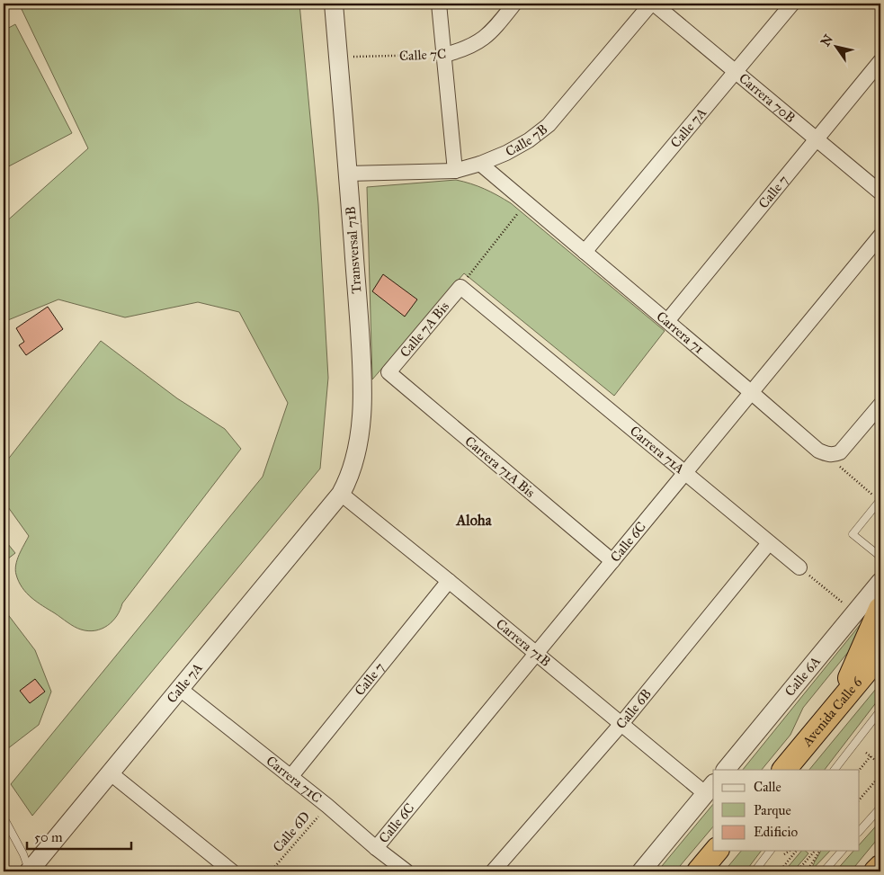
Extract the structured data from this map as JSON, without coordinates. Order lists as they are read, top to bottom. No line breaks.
{"streets":{"highway":["Avenida Calle 6"],"street":["Calle 7C","Carrera 70B","Calle 7A","Calle 7B","Calle 7","Transversal 71B","Calle 7A Bis","Carrera 71","Carrera 71A","Carrera 71A Bis","Calle 6C","Carrera 71B","Calle 6A","Calle 6B","Carrera 71C"],"path":["Calle 6D"]},"crossings":[["Calle 7C","Transversal 71B"],["Carrera 70B","Calle 7A"],["Carrera 70B","Calle 7B"],["Carrera 70B","Calle 7"],["Calle 7A","Transversal 71B"],["Calle 7A","Carrera 71"],["Calle 7A","Carrera 71B"],["Calle 7A","Carrera 71C"],["Calle 7B","Transversal 71B"],["Calle 7B","Carrera 71"],["Calle 7","Carrera 71"],["Calle 7","Carrera 71B"],["Calle 7","Carrera 71C"],["Transversal 71B","Carrera 71B"],["Calle 7A Bis","Carrera 71A"],["Calle 7A Bis","Carrera 71A Bis"],["Carrera 71","Calle 6C"],["Carrera 71A","Calle 6C"],["Carrera 71A","Calle 6B"],["Carrera 71A Bis","Calle 6C"],["Calle 6C","Carrera 71B"],["Calle 6C","Carrera 71C"],["Carrera 71B","Calle 6B"],["Carrera 71C","Calle 6D"]],"districts":["Aloha"],"legend":["Calle","Parque","Edificio"],"scale_bar":"50 m","north":"top left"}
